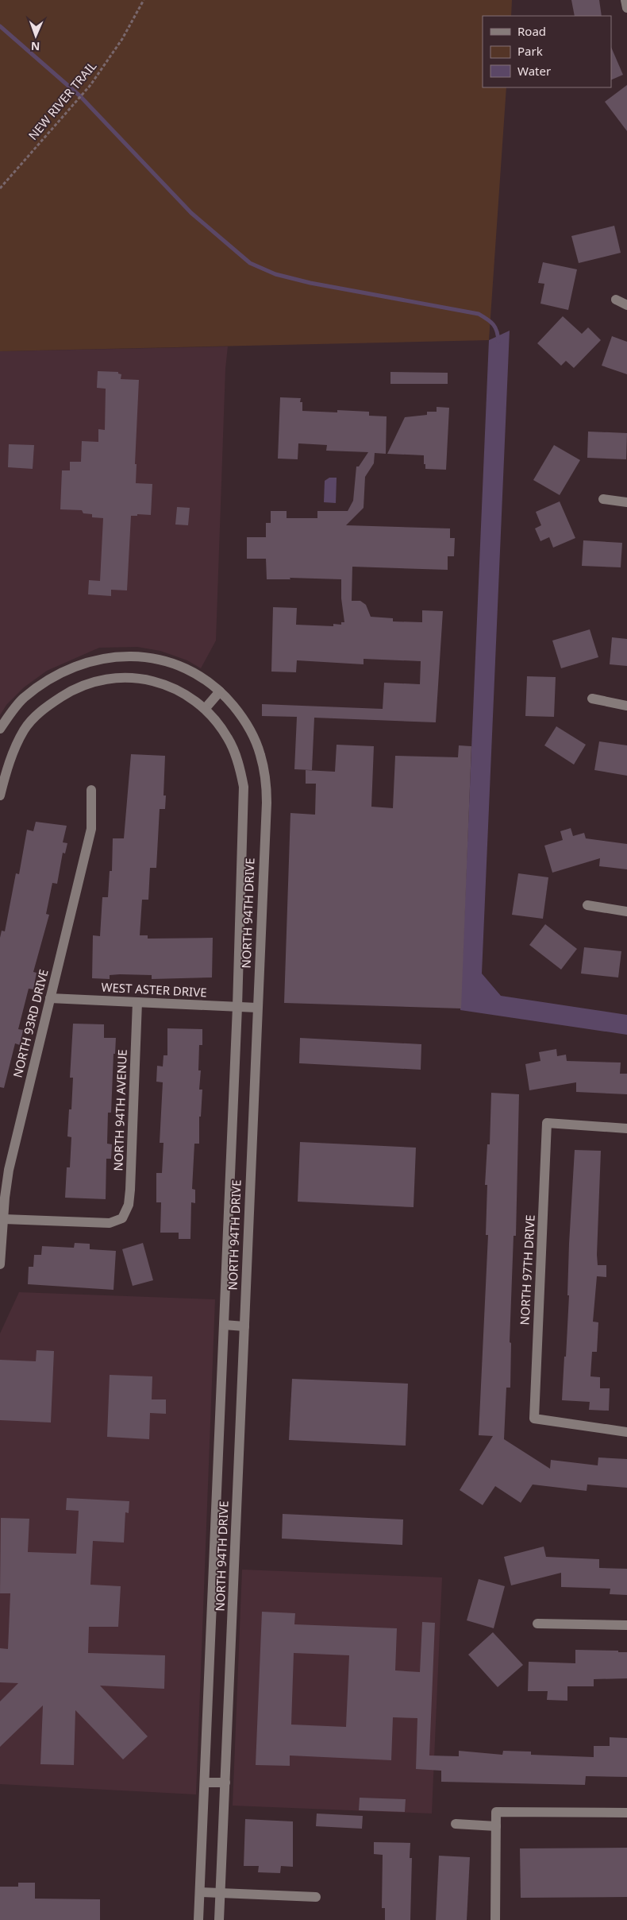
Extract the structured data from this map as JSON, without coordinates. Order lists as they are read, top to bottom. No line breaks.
{"streets":{"street":["NORTH 94TH DRIVE","WEST ASTER DRIVE","NORTH 93RD DRIVE","NORTH 94TH AVENUE","NORTH 97TH DRIVE"],"path":["NEW RIVER TRAIL"]},"crossings":[["NORTH 94TH DRIVE","WEST ASTER DRIVE"],["WEST ASTER DRIVE","NORTH 93RD DRIVE"],["WEST ASTER DRIVE","NORTH 94TH AVENUE"],["NORTH 93RD DRIVE","NORTH 94TH AVENUE"]],"legend":["Road","Park","Water"],"north":"bottom"}
